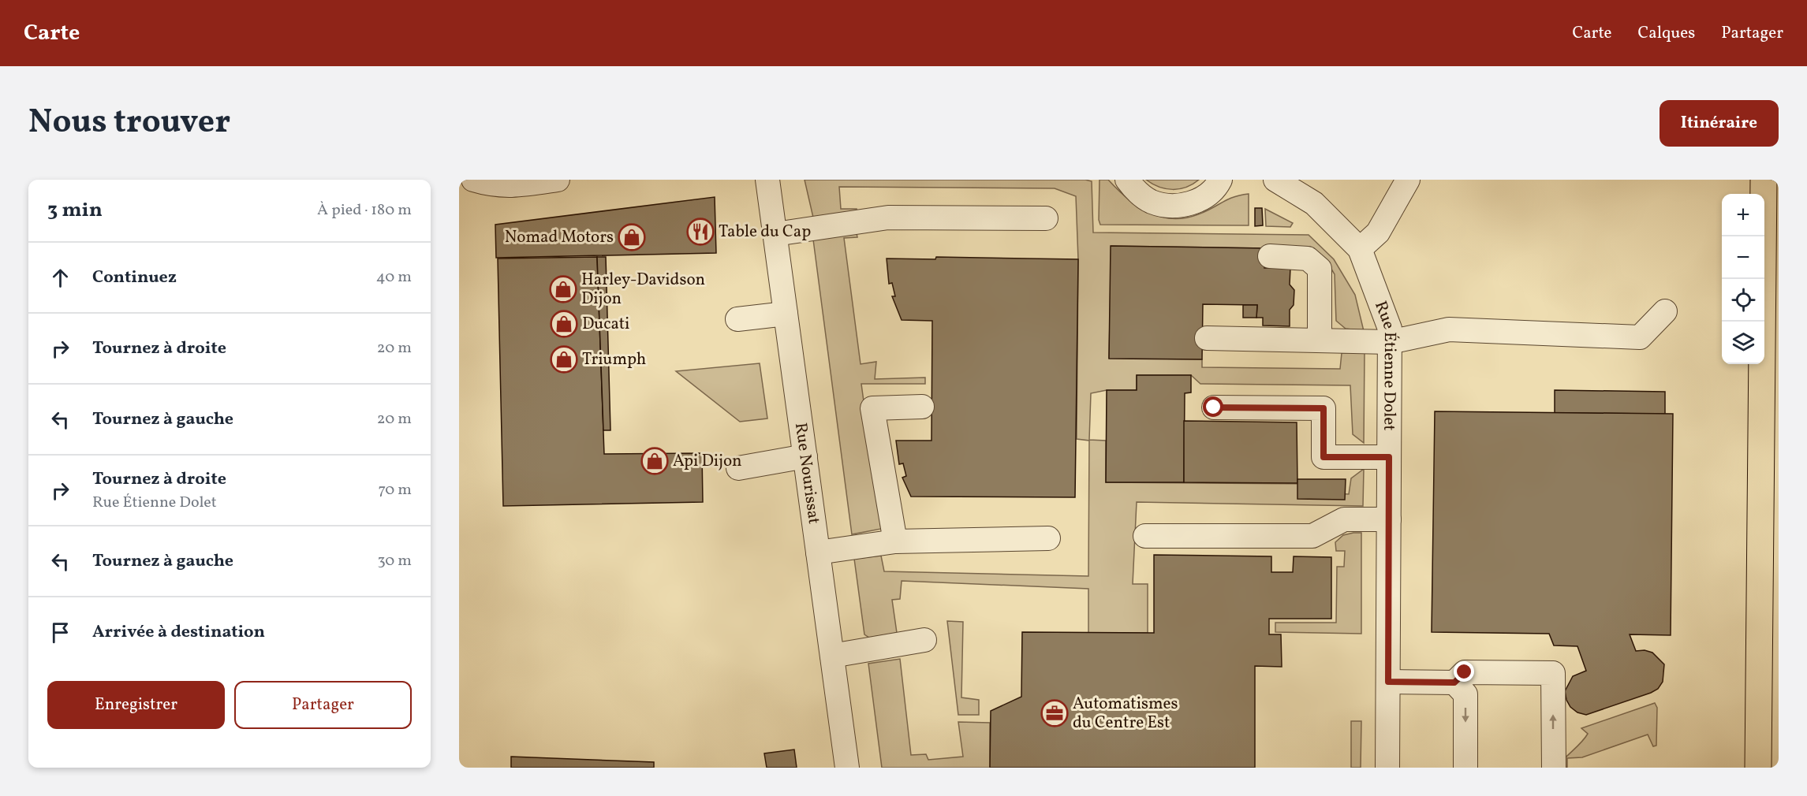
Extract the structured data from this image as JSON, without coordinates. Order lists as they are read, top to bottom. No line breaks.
{"streets":{"street":["Rue Étienne Dolet","Rue Nourissat"]},"places":{"restaurant":["Table du Cap"],"shop":["Nomad Motors","Harley-Davidson Dijon","Ducati","Triumph","Api Dijon"],"office":["Automatismes du Centre Est"]},"page":{"header":"Carte","nav":["Carte","Calques","Partager"],"title":"Nous trouver","buttons":["Itinéraire",["Enregistrer","Partager"]],"heading":["3 min","À pied · 180 m"],"map_buttons":["+","−"],"list":[["Continuez","40 m"],["Tournez à droite","20 m"],["Tournez à gauche","20 m"],["Tournez à droite","Rue Étienne Dolet","70 m"],["Tournez à gauche","30 m"],"Arrivée à destination"]}}
